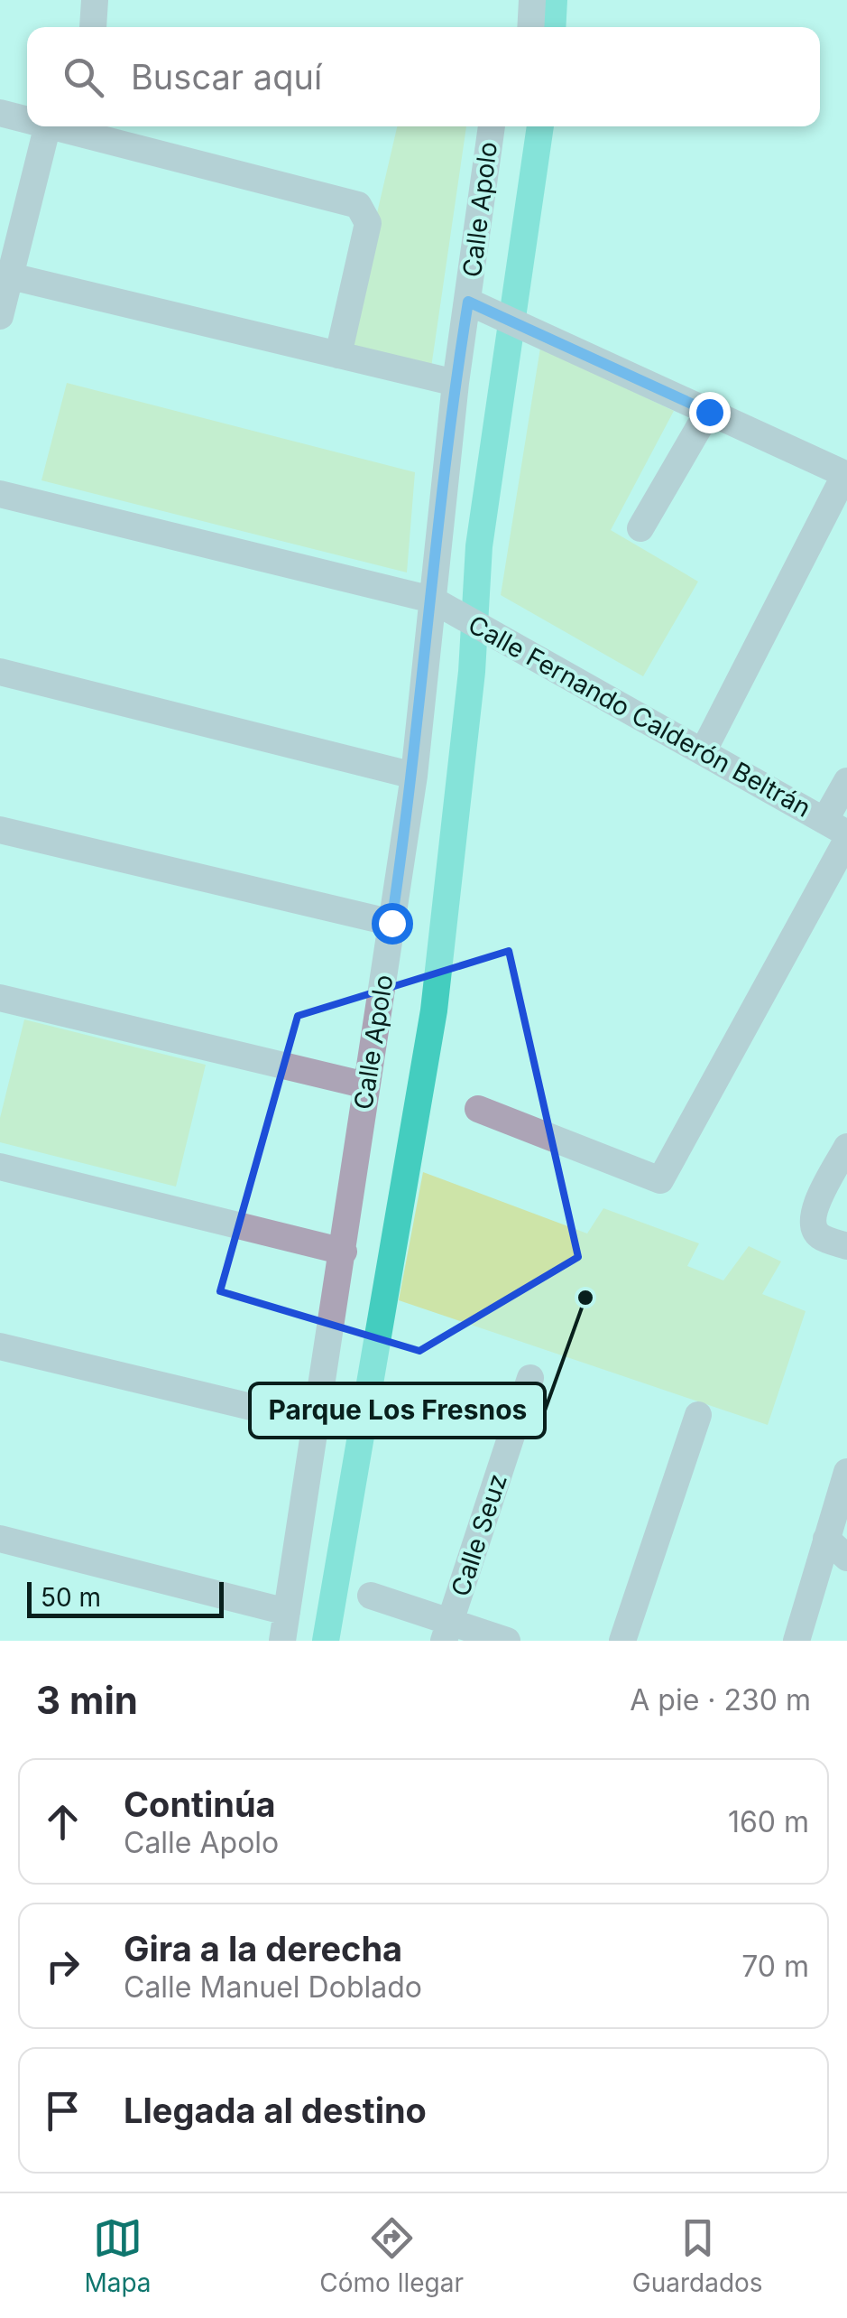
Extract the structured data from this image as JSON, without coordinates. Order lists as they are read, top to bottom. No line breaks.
{"streets":{"street":["Calle Apolo","Calle Fernando Calderón Beltrán","Calle Seuz"]},"crossings":[["Calle Apolo","Calle Fernando Calderón Beltrán"]],"places":["Parque Los Fresnos"],"scale_bar":"50 m","page":{"search":"Buscar aquí","scale":"50 m","heading":["3 min","A pie · 230 m"],"list":[["Continúa","Calle Apolo","160 m"],["Gira a la derecha","Calle Manuel Doblado","70 m"],"Llegada al destino"],"nav":["Mapa","Cómo llegar","Guardados"]}}
